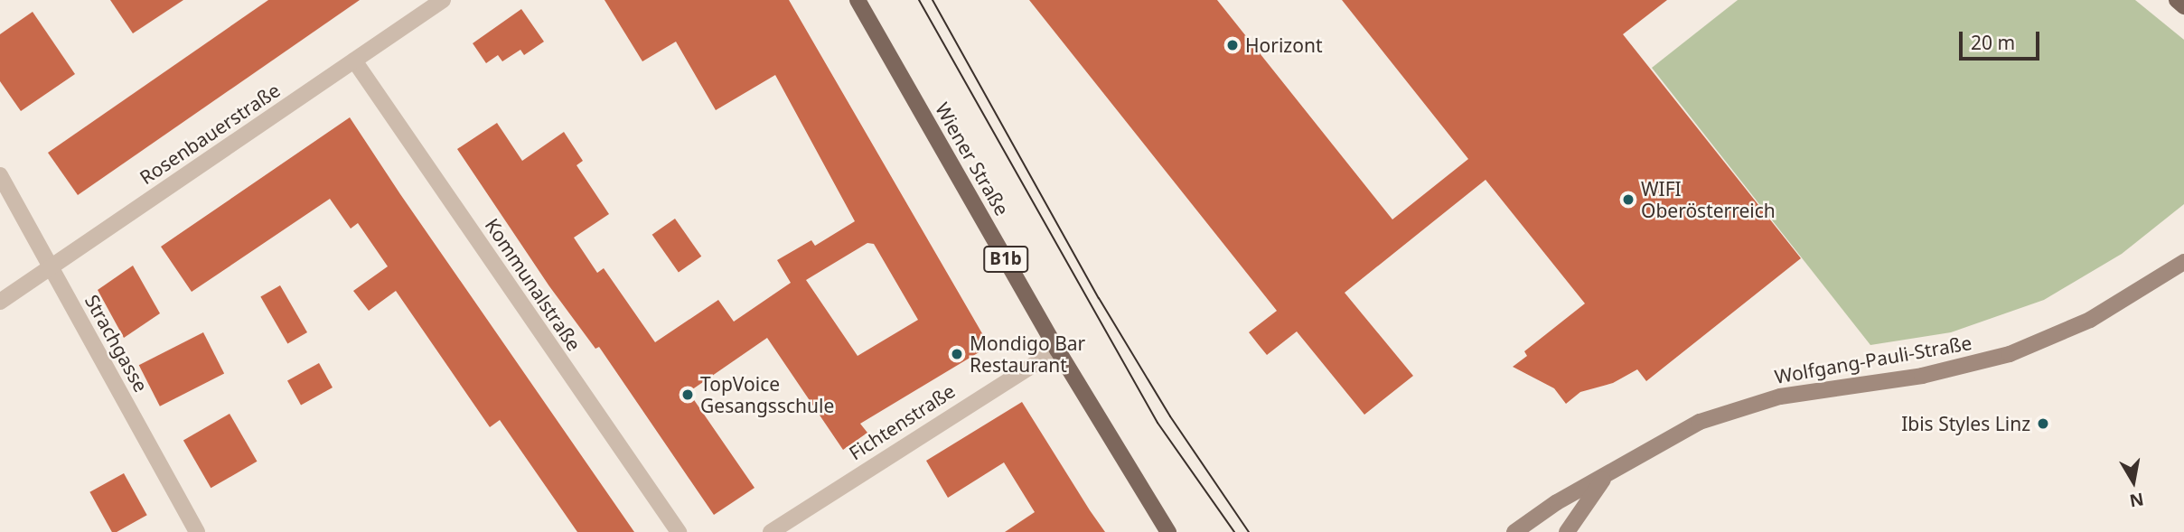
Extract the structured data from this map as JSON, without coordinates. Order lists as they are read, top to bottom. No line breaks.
{"streets":{"main road":["Wiener Straße","B1b","Wolfgang-Pauli-Straße"],"street":["Rosenbauerstraße","Kommunalstraße","Strachgasse","Fichtenstraße"]},"crossings":[["Rosenbauerstraße","Kommunalstraße"],["Rosenbauerstraße","Strachgasse"],["Wiener Straße","Fichtenstraße"]],"places":["Horizont","WIFI Oberösterreich","Mondigo Bar Restaurant","TopVoice Gesangsschule","Ibis Styles Linz"],"scale_bar":"20 m","north":"bottom"}
